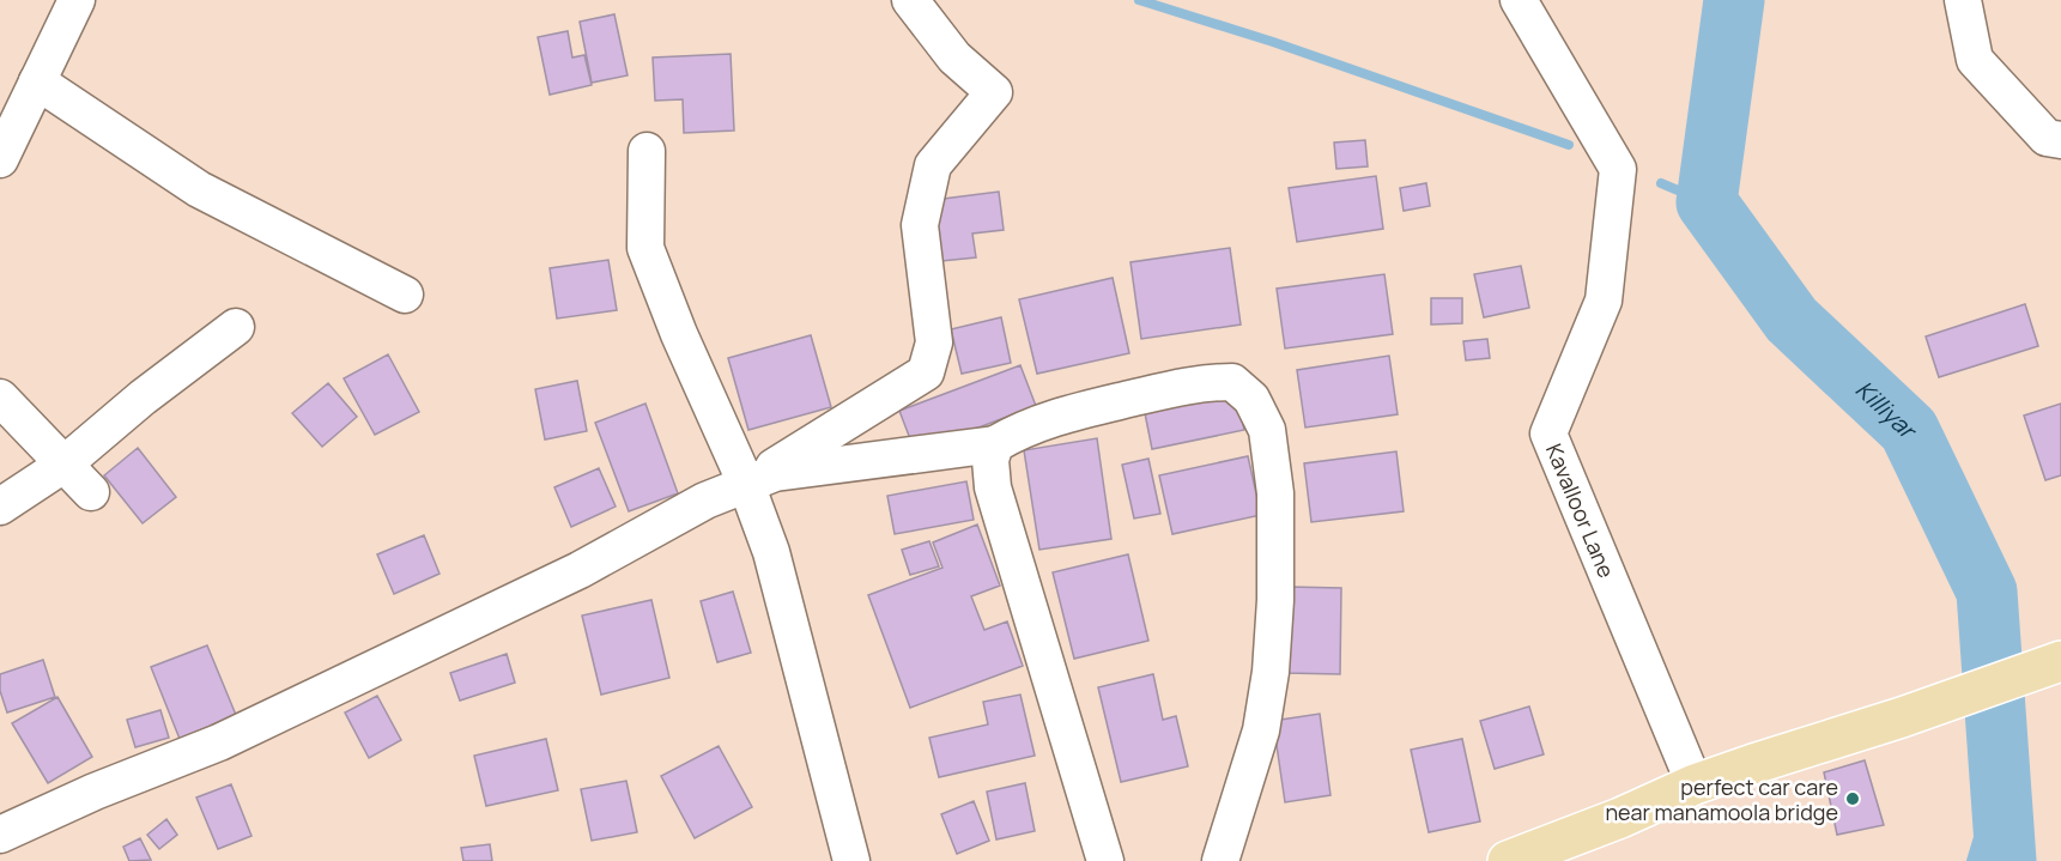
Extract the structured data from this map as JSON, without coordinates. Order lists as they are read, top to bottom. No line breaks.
{"streets":{"street":["Kavalloor Lane"]},"water":["Killiyar"],"places":["perfect car care near manamoola bridge"]}
